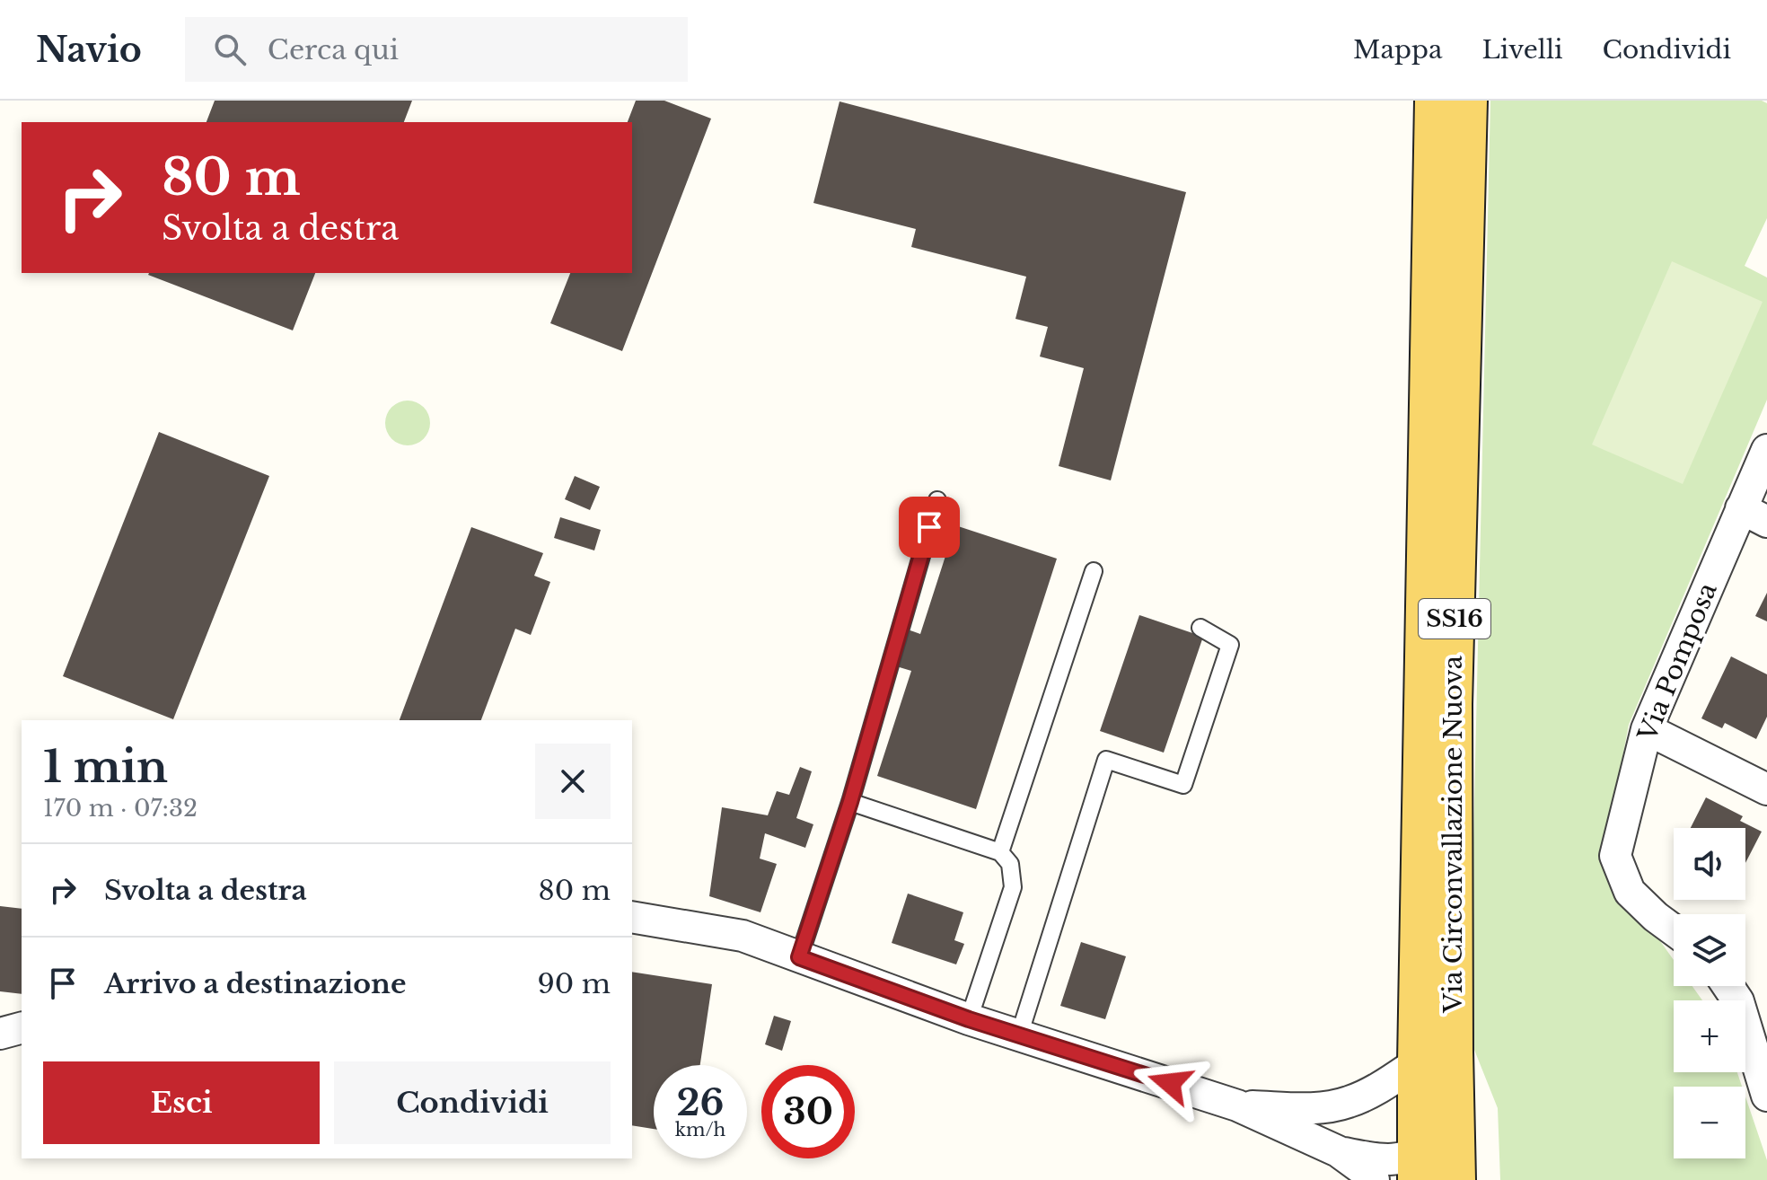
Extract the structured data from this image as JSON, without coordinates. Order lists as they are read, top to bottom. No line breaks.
{"streets":{"main road":["SS16","Via Circonvallazione Nuova"],"street":["Via Pomposa"]},"page":{"header":"Navio","search":"Cerca qui","nav":["Mappa","Livelli","Condividi"],"turn":["80 m","Svolta a destra"],"heading":["1 min","170 m · 07:32"],"map_buttons":["+","−"],"list":[{"name":"Svolta a destra","value":"80 m"},{"name":"Arrivo a destinazione","value":"90 m"}],"buttons":["Esci","Condividi"],"speed":"26 km/h","limit":"30"}}
